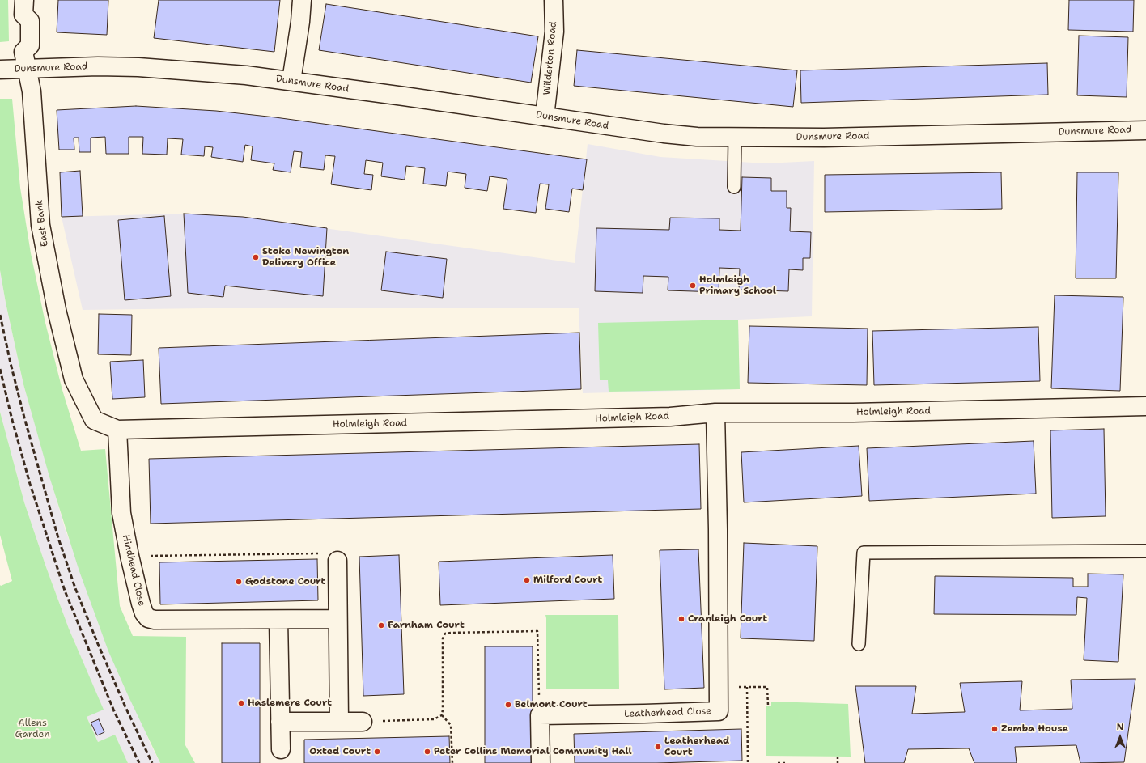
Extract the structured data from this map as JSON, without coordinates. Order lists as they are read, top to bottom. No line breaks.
{"streets":{"street":["Wilderton Road","Dunsmure Road","East Bank","Holmleigh Road","Hindhead Close","Leatherhead Close"]},"crossings":[["Wilderton Road","Dunsmure Road"],["Dunsmure Road","East Bank"],["East Bank","Holmleigh Road"],["East Bank","Hindhead Close"],["Holmleigh Road","Hindhead Close"],["Holmleigh Road","Leatherhead Close"]],"parks":["Allens Garden"],"places":["Stoke Newington Delivery Office","Holmleigh Primary School","Milford Court","Godstone Court","Cranleigh Court","Farnham Court","Haslemere Court","Belmont Court","Zemba House","Leatherhead Court","Oxted Court","Peter Collins Memorial Community Hall"],"north":"top"}
